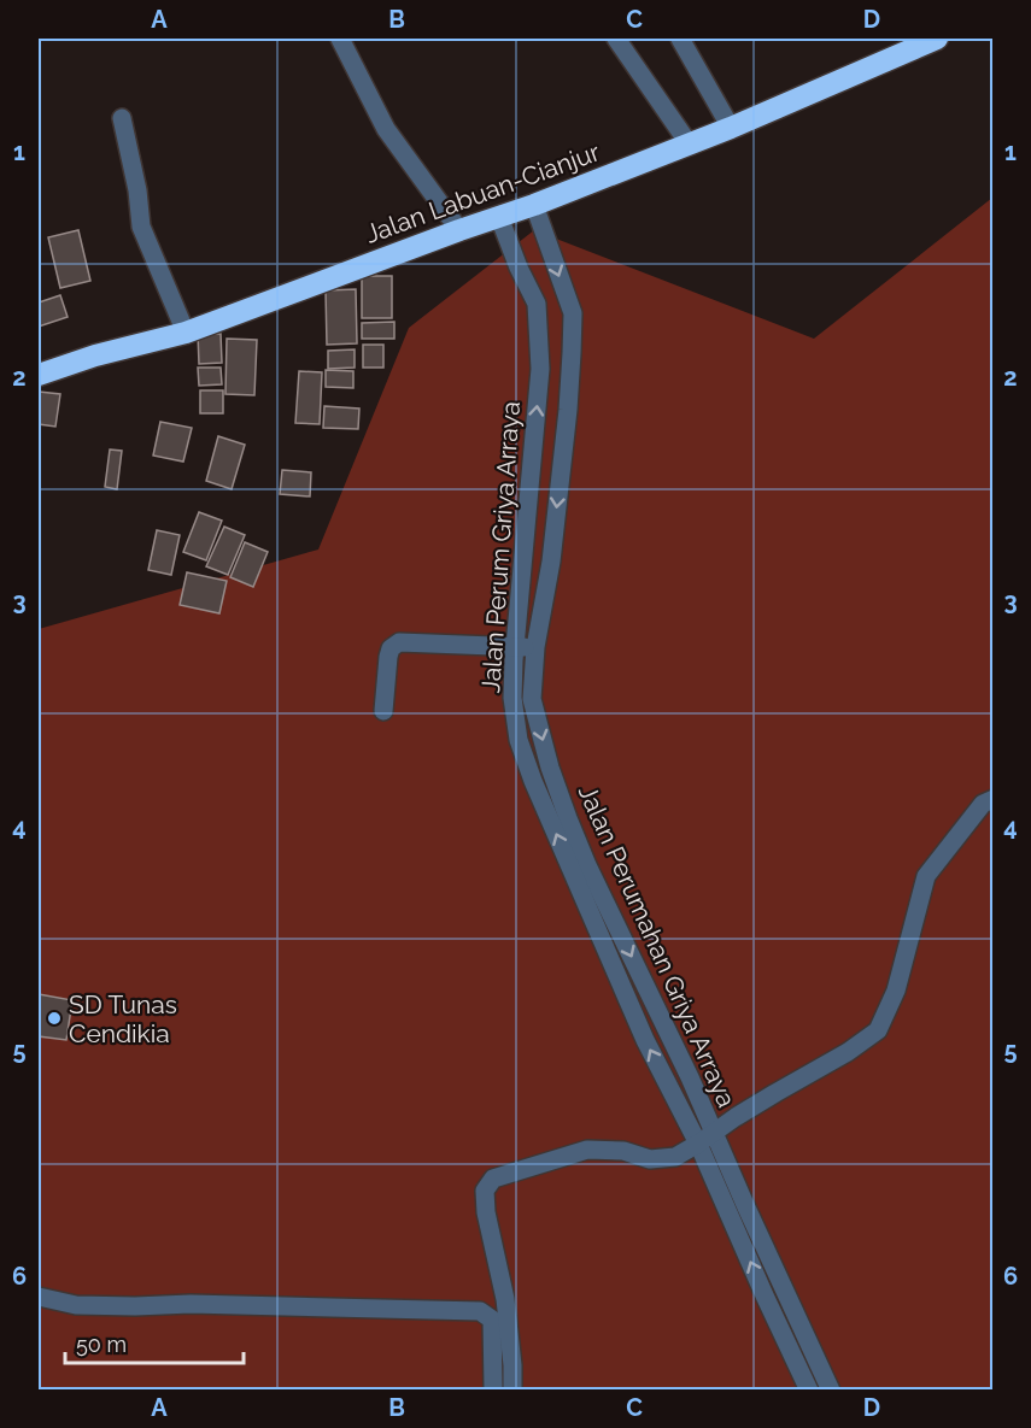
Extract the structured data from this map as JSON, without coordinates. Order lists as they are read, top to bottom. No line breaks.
{"streets":{"highway":["Jalan Labuan-Cianjur"],"street":["Jalan Perum Griya Arraya","Jalan Perumahan Griya Arraya"]},"crossings":[["Jalan Labuan-Cianjur","Jalan Perum Griya Arraya"],["Jalan Labuan-Cianjur","Jalan Perumahan Griya Arraya"],["Jalan Perum Griya Arraya","Jalan Perumahan Griya Arraya"]],"one_way":["Jalan Perum Griya Arraya","Jalan Perumahan Griya Arraya"],"places":["SD Tunas Cendikia"],"scale_bar":"50 m","grid":{"columns":["A","B","C","D"],"rows":["1","2","3","4","5","6"]}}
